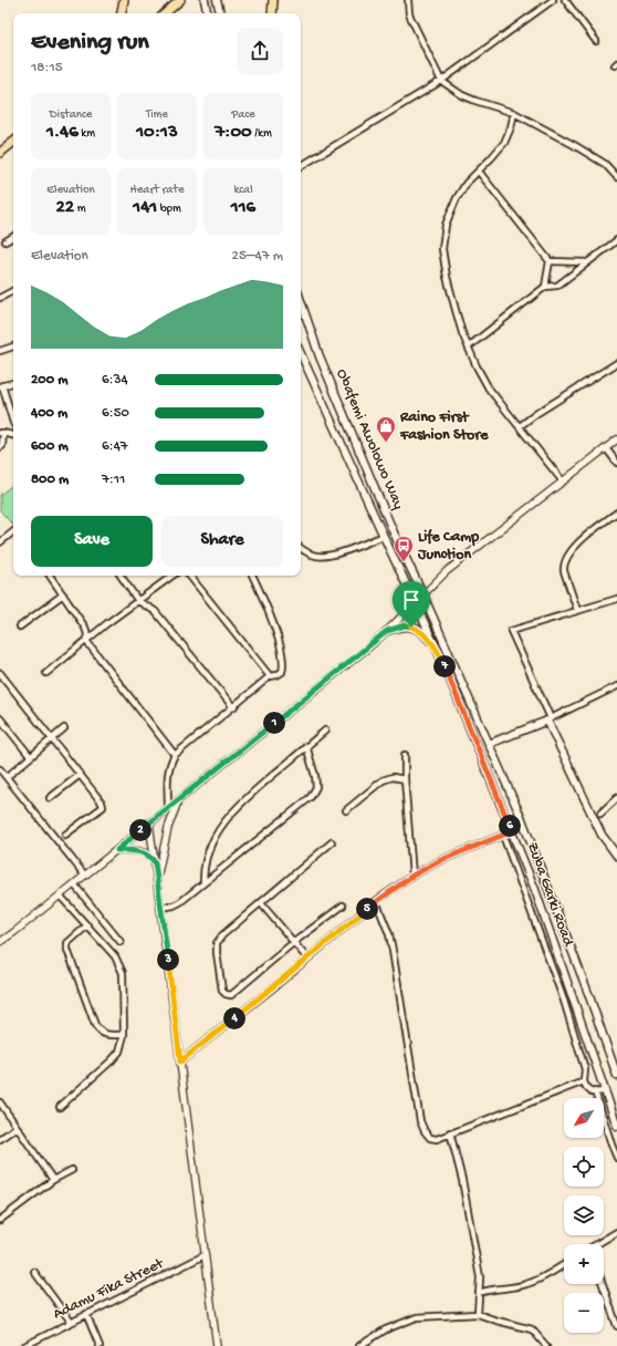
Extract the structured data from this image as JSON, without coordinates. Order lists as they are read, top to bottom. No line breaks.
{"streets":{"main road":["Obafemi Awolowo Way","Zuba Garki Road"],"street":["Adamu Fika Street"]},"crossings":[["Obafemi Awolowo Way","Zuba Garki Road"]],"places":{"shop":["Raino First Fashion Store"],"bus stop":["Life Camp Junction"]},"north":"bottom left","page":{"heading":["Evening run","18:15"],"stats":[["Distance","1.46 km"],["Time","10:13"],["Pace","7:00 /km"],["Elevation","22 m"],["Heart rate","141 bpm"],["kcal","116"]],"chart":["Elevation","25–47 m"],"list":[{"name":"200 m","note":"6:34"},{"name":"400 m","note":"6:50"},{"name":"600 m","note":"6:47"},{"name":"800 m","note":"7:11"}],"buttons":["Save","Share"],"pins":["7","1","6","2","5","3","4"],"map_buttons":["+","−"]}}
